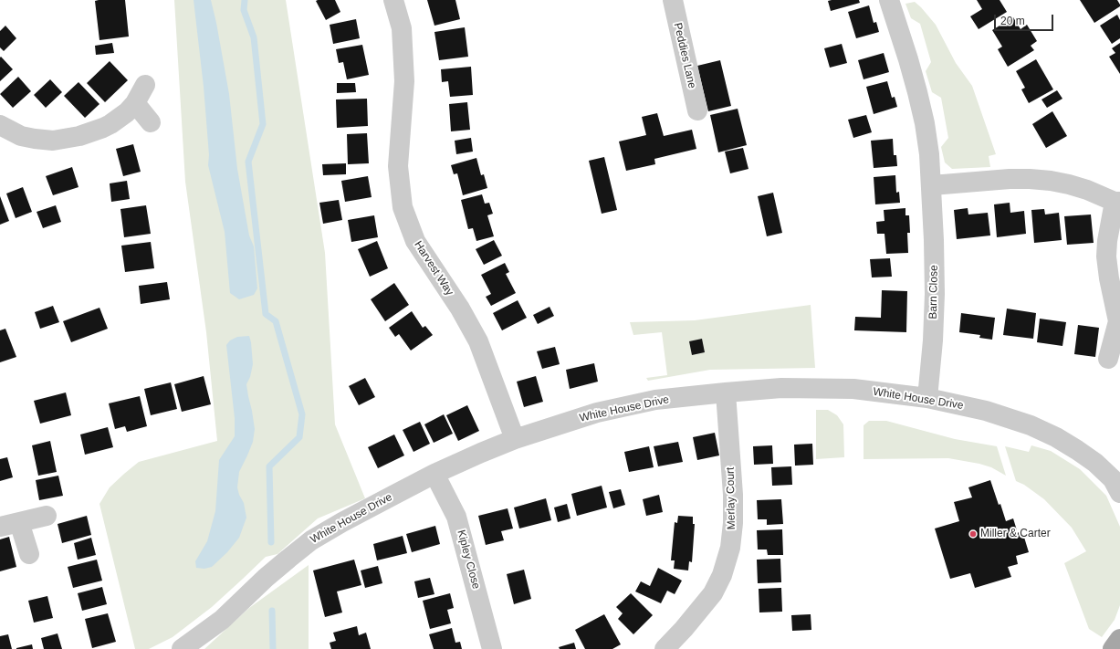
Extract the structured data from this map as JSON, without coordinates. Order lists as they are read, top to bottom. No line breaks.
{"streets":{"street":["Peddies Lane","Harvest Way","Barn Close","White House Drive","Merlay Court","Kipley Close"]},"crossings":[["Harvest Way","White House Drive"],["Barn Close","White House Drive"],["White House Drive","Merlay Court"],["White House Drive","Kipley Close"]],"places":["Miller & Carter"],"scale_bar":"20 m"}
